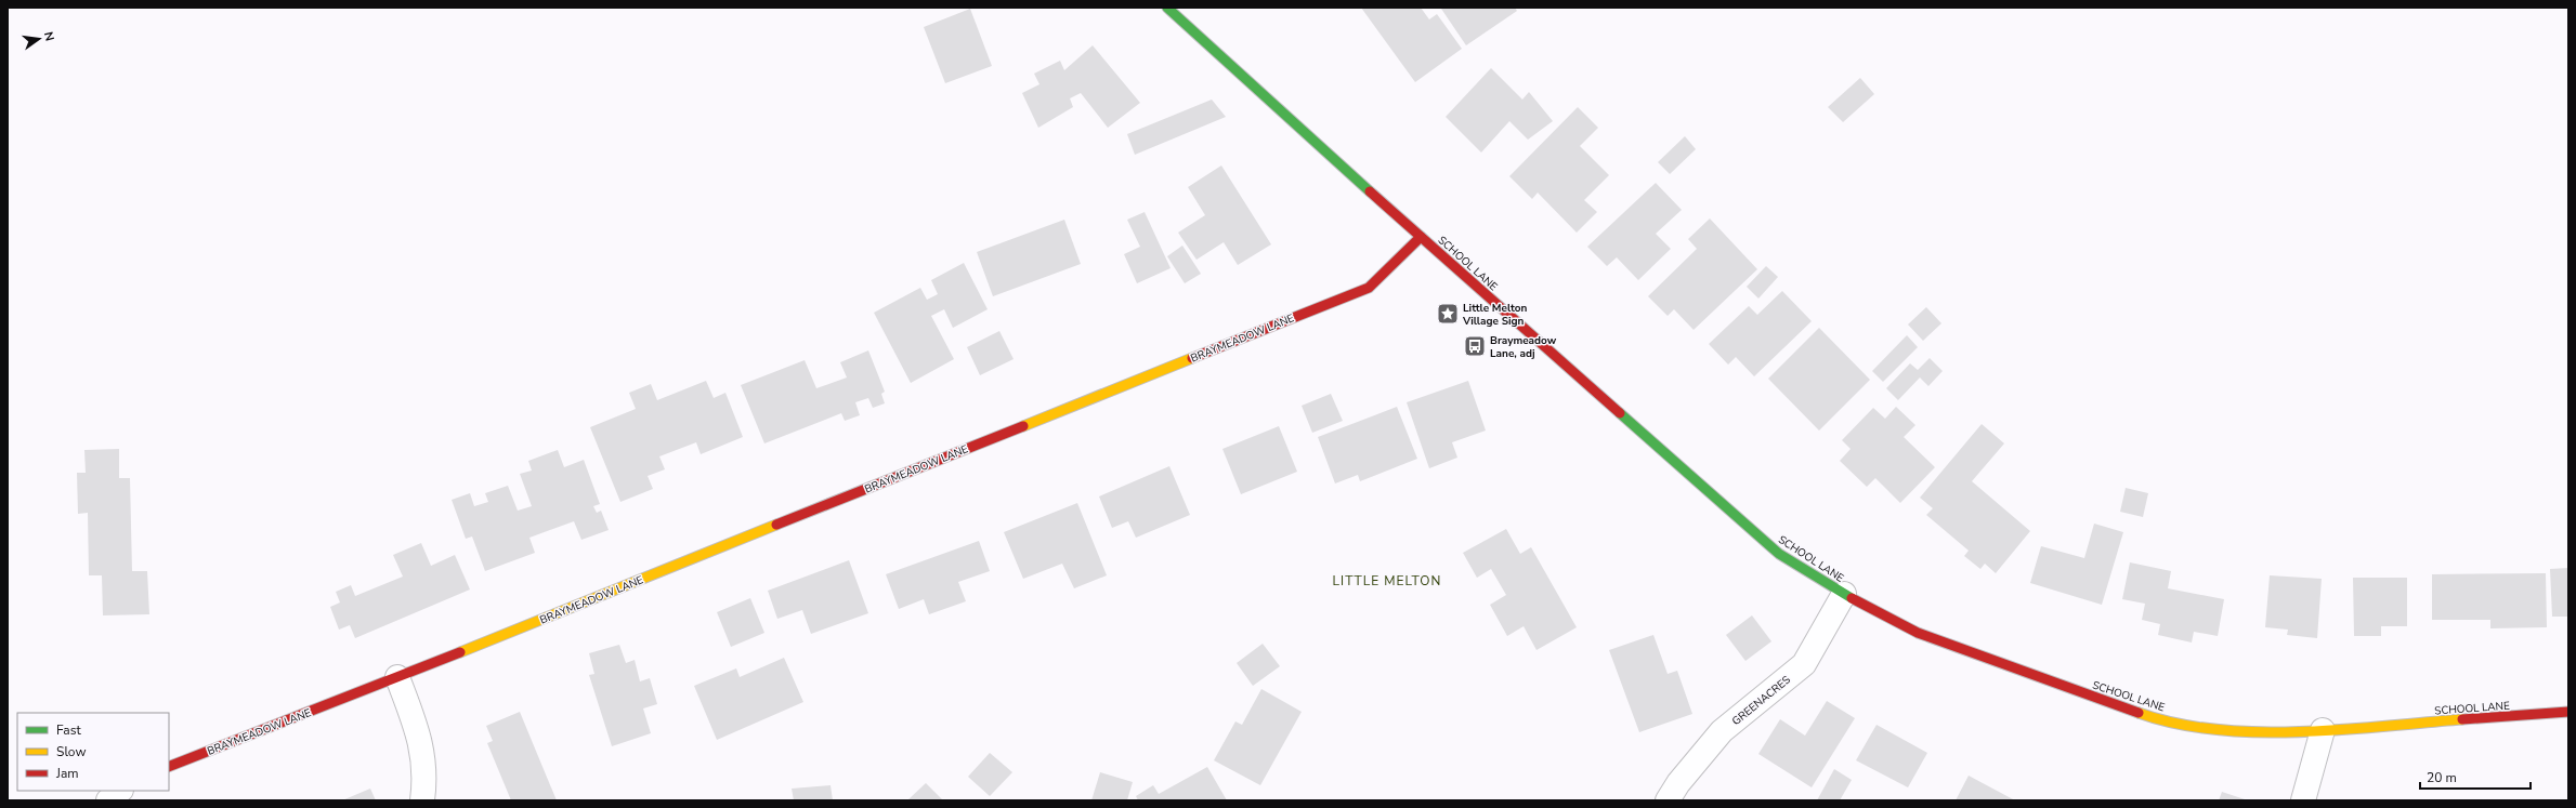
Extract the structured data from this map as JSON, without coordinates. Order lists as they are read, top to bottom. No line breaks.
{"streets":{"street":["SCHOOL LANE","BRAYMEADOW LANE","GREENACRES"]},"crossings":[["SCHOOL LANE","BRAYMEADOW LANE"],["SCHOOL LANE","GREENACRES"]],"districts":["LITTLE MELTON"],"places":{"place":["Little Melton Village Sign"],"bus stop":["Braymeadow Lane, adj"]},"legend":["Fast","Slow","Jam"],"scale_bar":"20 m","north":"right"}
